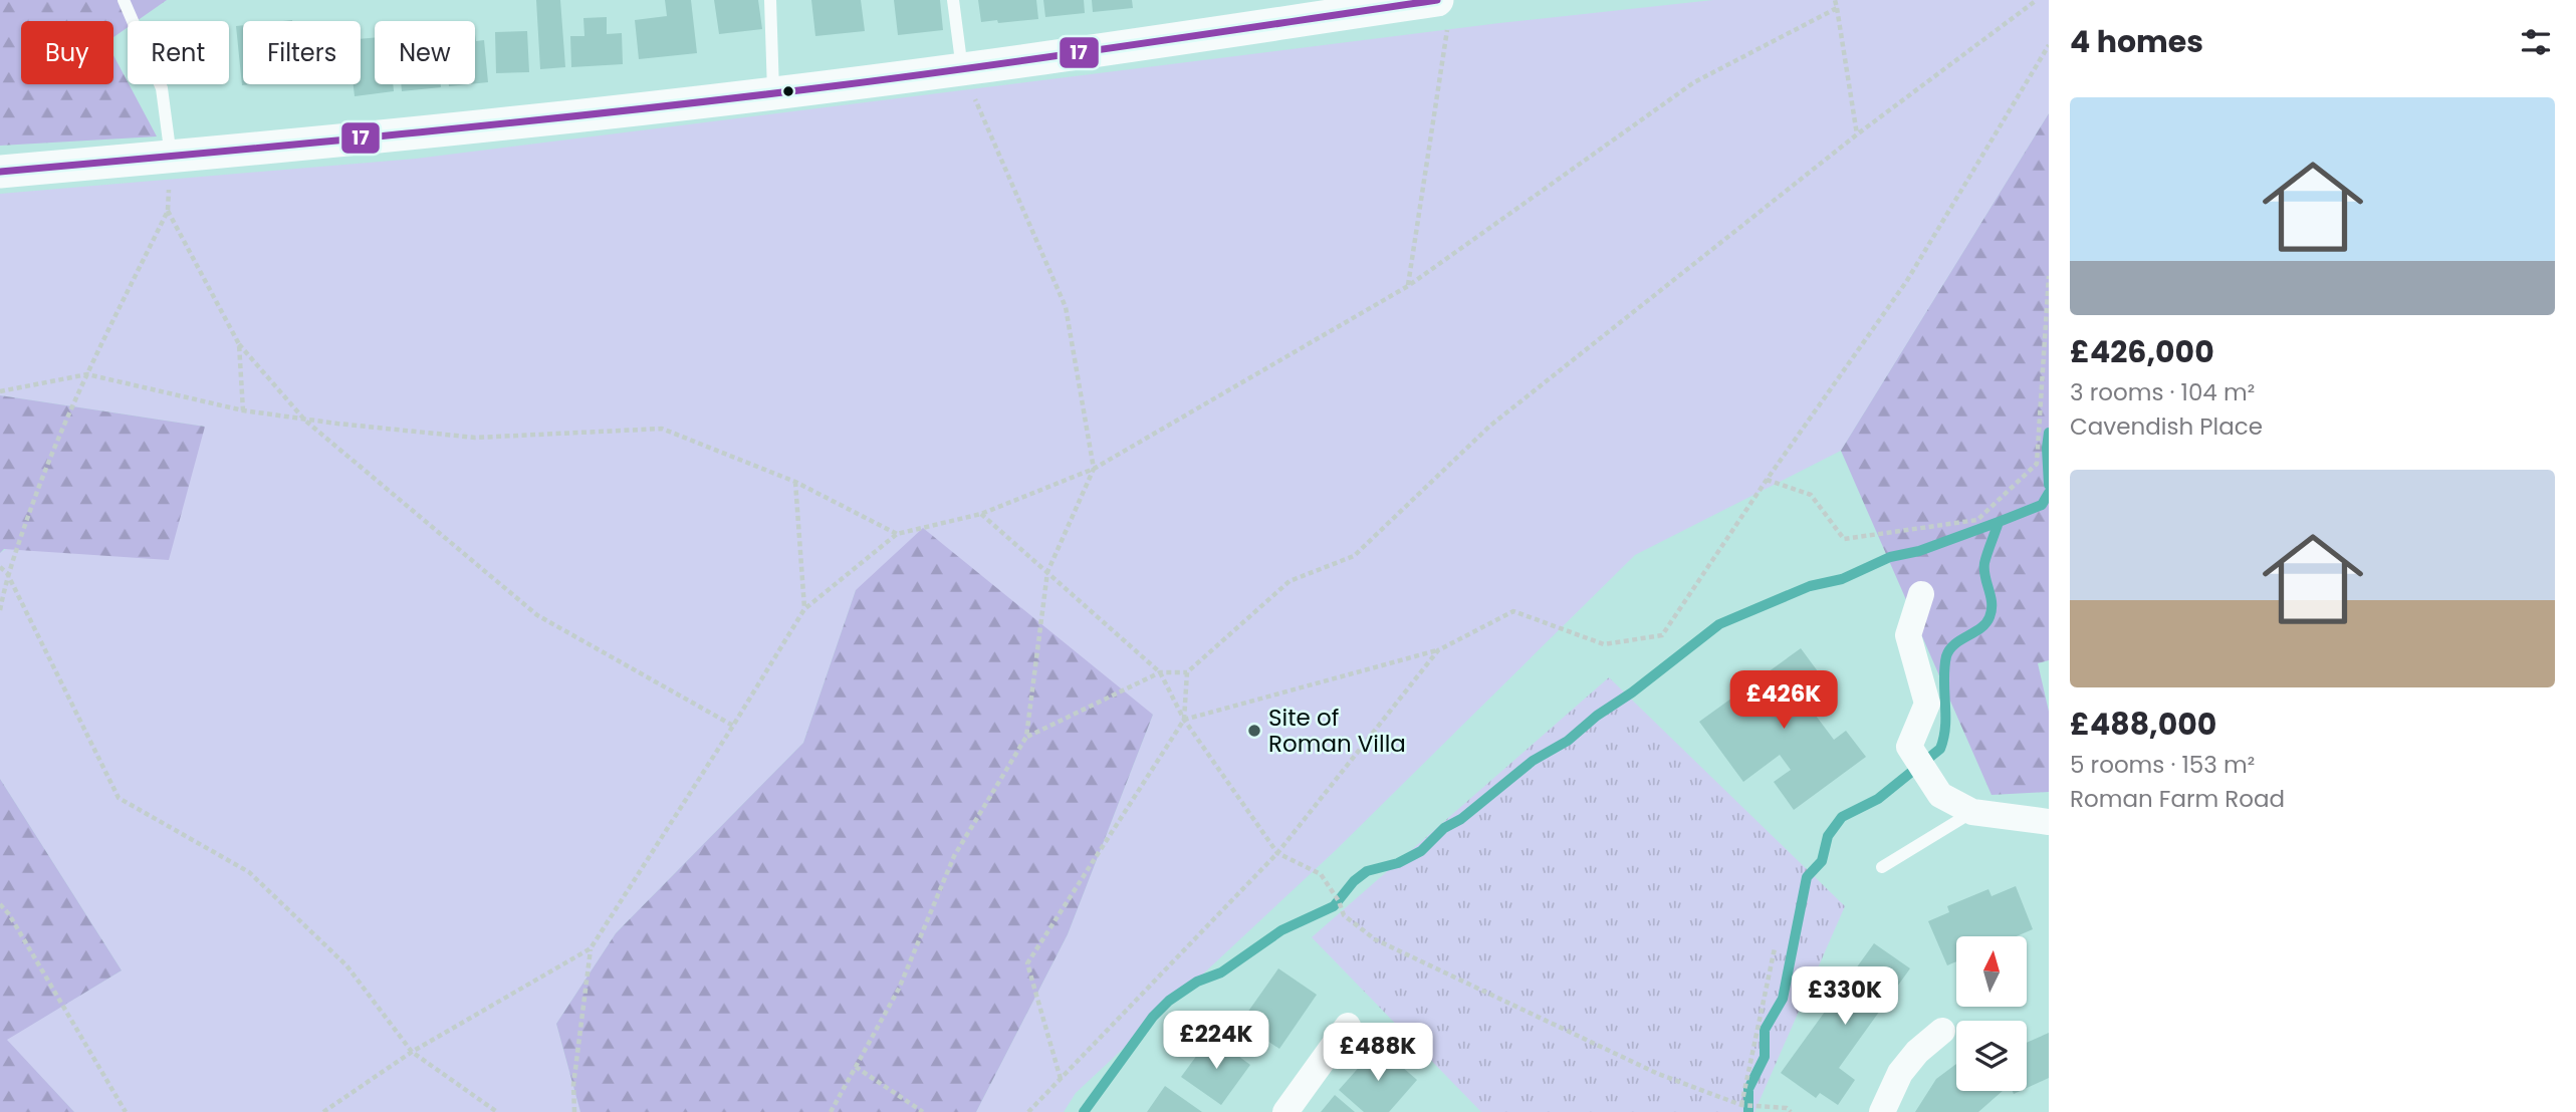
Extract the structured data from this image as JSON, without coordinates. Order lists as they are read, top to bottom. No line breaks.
{"places":["Site of Roman Villa"],"lines":["transit line 17"],"north":"top","page":{"heading":"4 homes","chip":["Buy","Rent","Filters","New"],"list":[{"name":"£426,000","note":"3 rooms · 104 m² · Cavendish Place"},{"name":"£488,000","note":"5 rooms · 153 m² · Roman Farm Road"}],"price":["£426K","£330K","£224K","£488K"]}}
